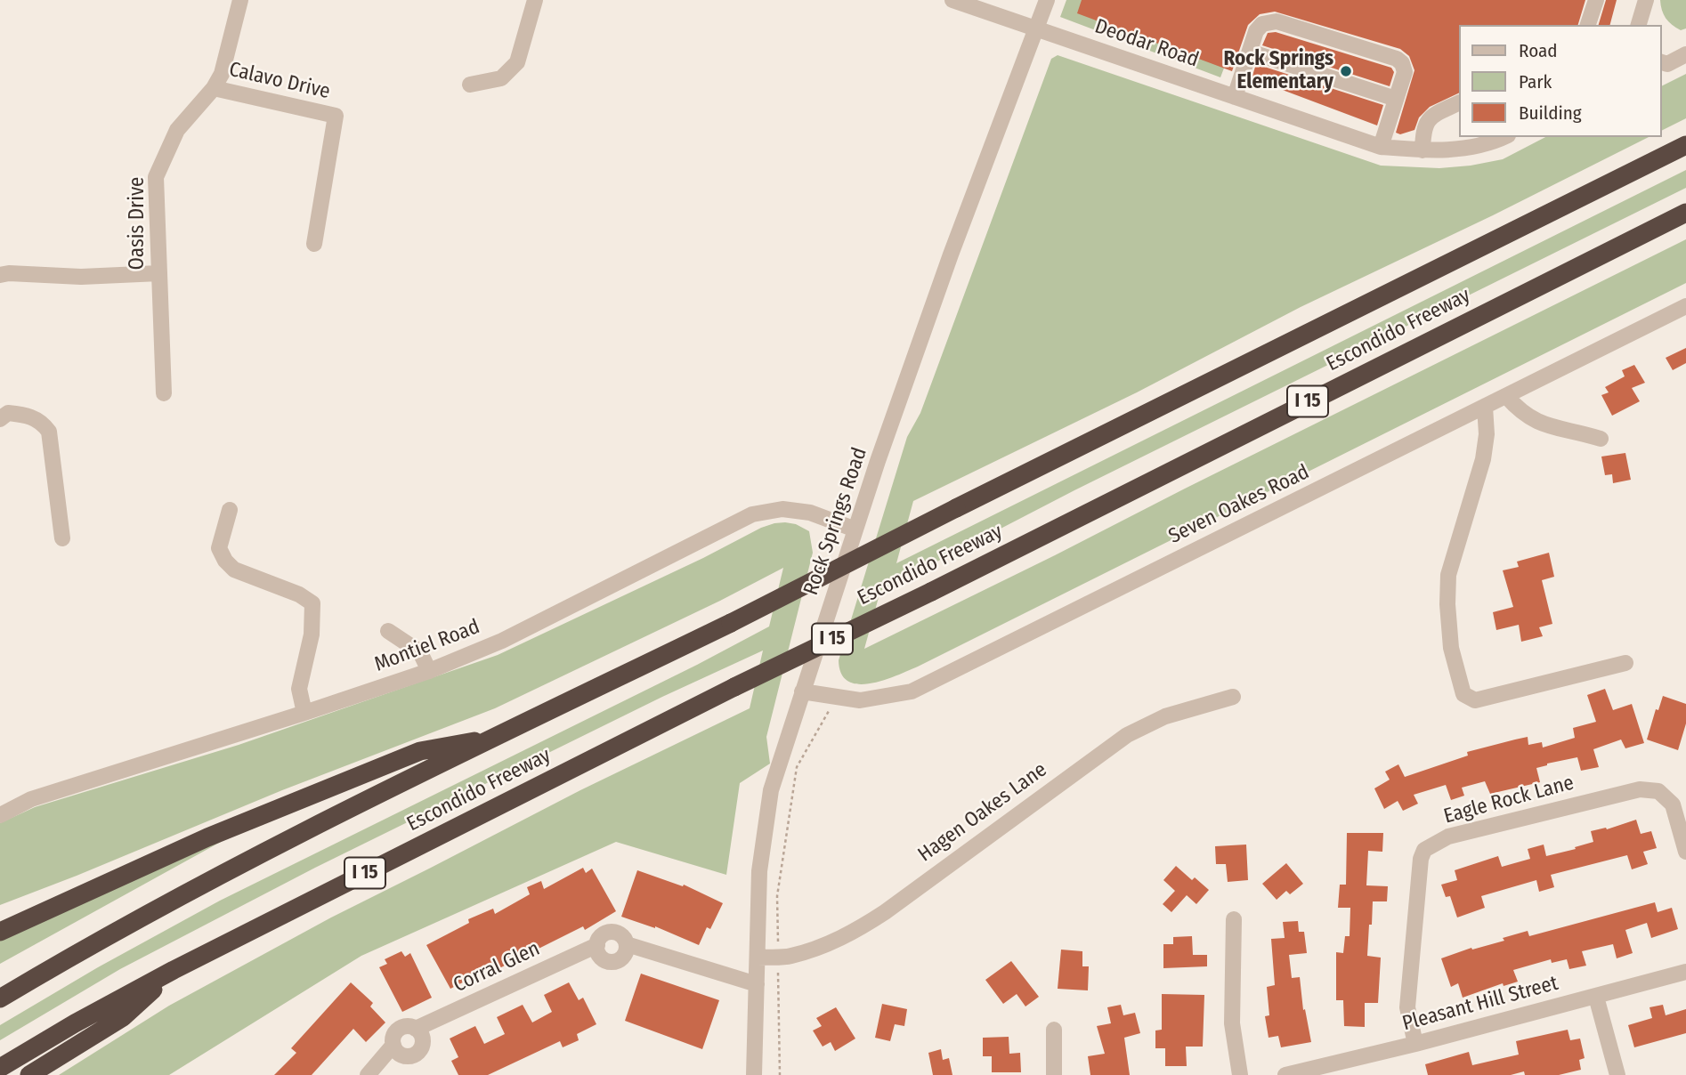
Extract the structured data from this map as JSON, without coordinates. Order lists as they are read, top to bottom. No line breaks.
{"streets":{"highway":["Escondido Freeway","I 15"],"street":["Deodar Road","Calavo Drive","Oasis Drive","Seven Oakes Road","Rock Springs Road","Montiel Road","Eagle Rock Lane","Hagen Oakes Lane","Corral Glen","Pleasant Hill Street"]},"crossings":[["Deodar Road","Rock Springs Road"],["Calavo Drive","Oasis Drive"],["Seven Oakes Road","Rock Springs Road"],["Rock Springs Road","Montiel Road"],["Rock Springs Road","Hagen Oakes Lane"],["Rock Springs Road","Corral Glen"],["Eagle Rock Lane","Pleasant Hill Street"]],"places":["Rock Springs Elementary"],"legend":["Road","Park","Building"]}
